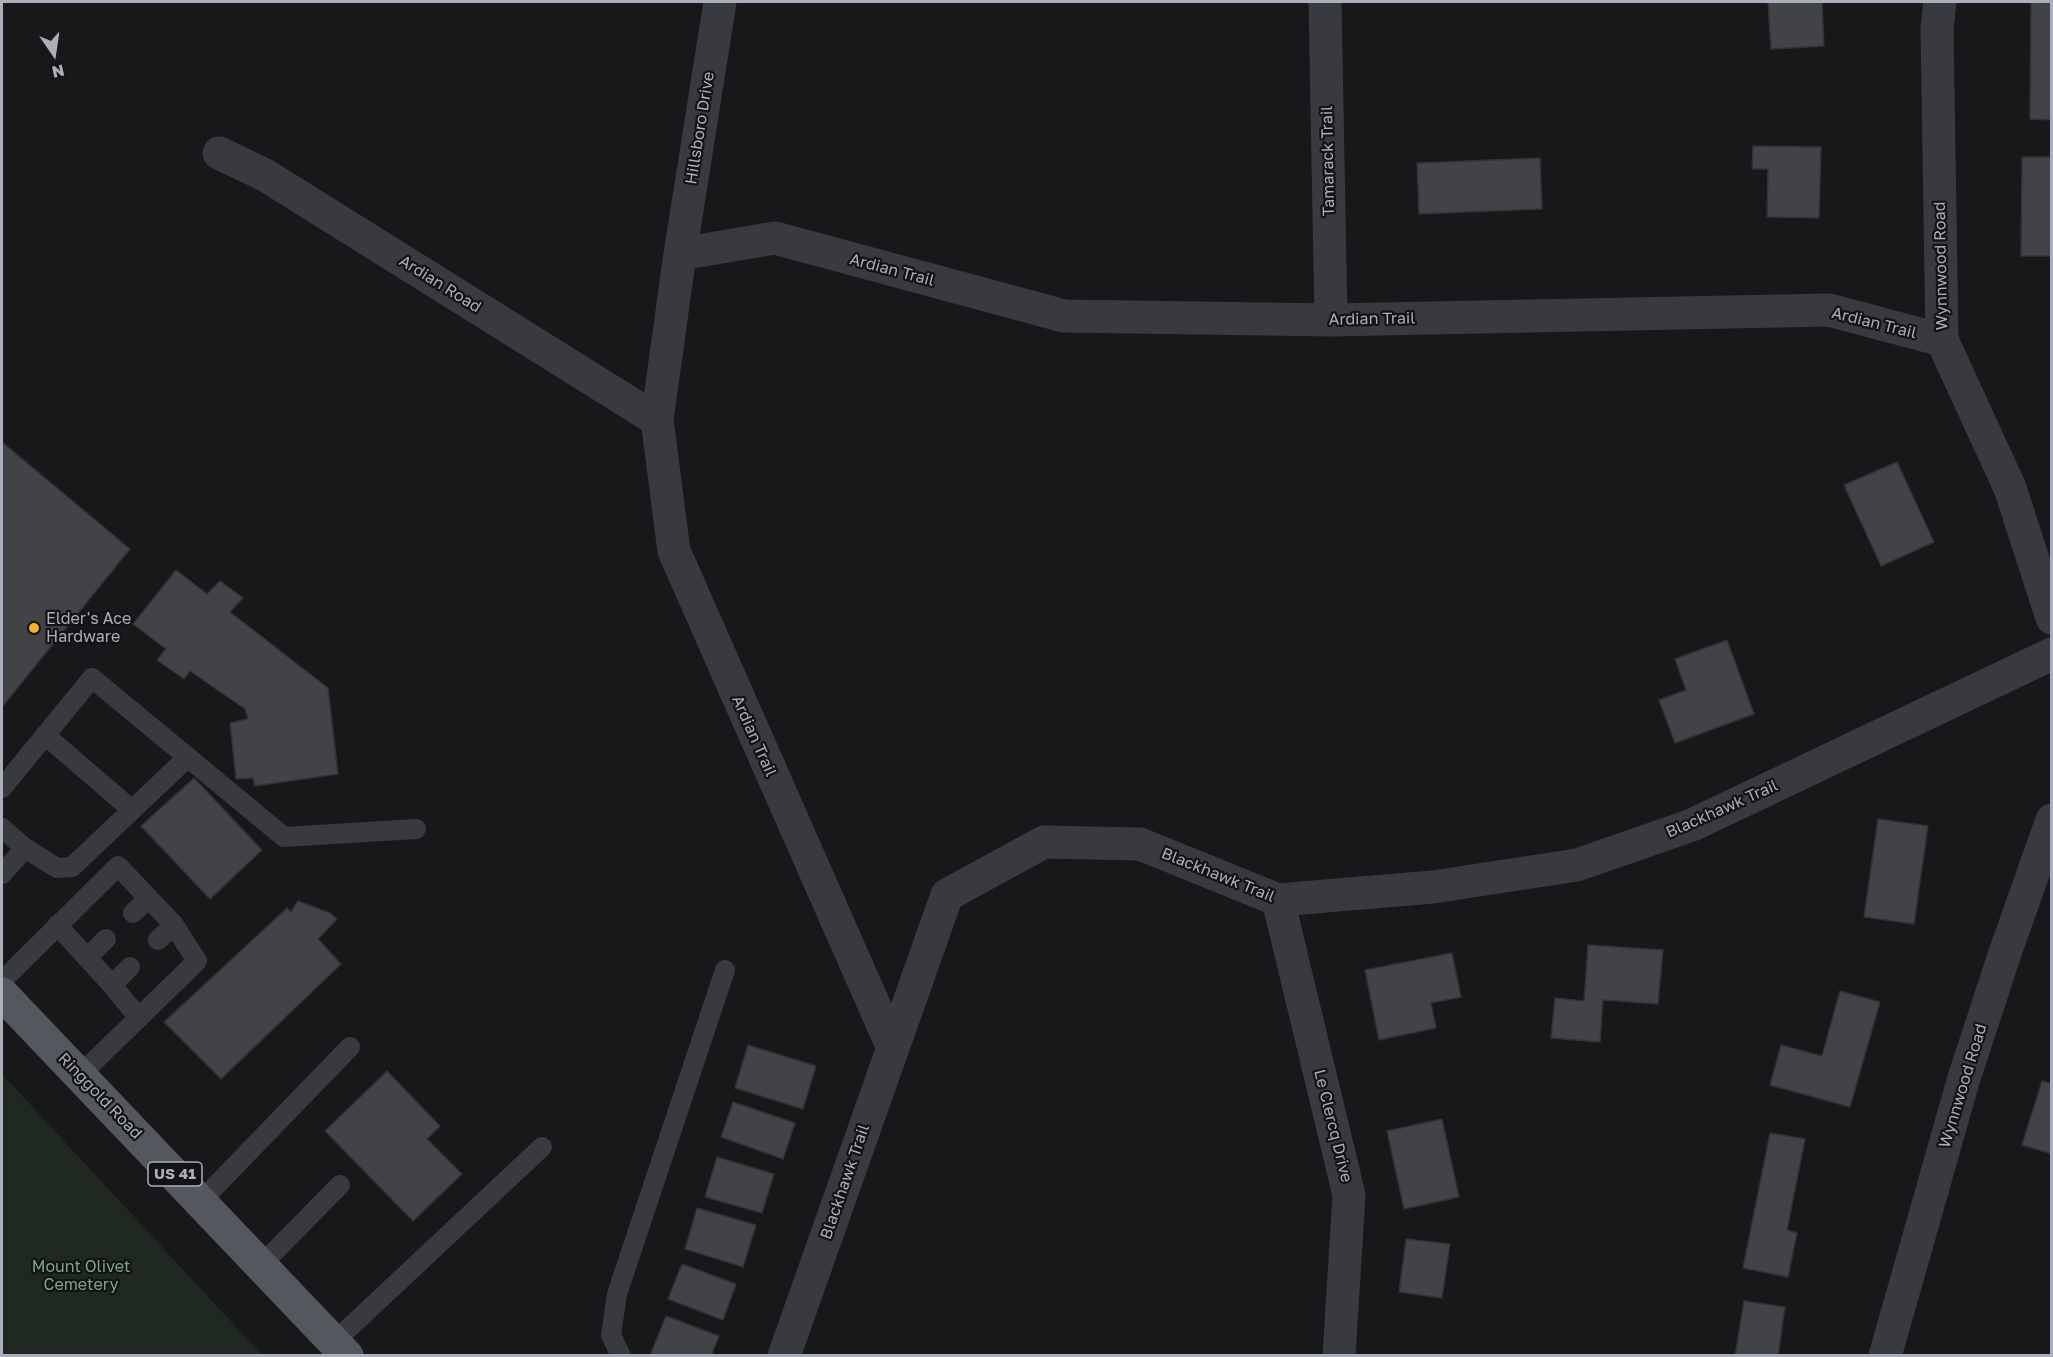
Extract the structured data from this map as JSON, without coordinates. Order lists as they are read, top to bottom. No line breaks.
{"streets":{"main road":["Ringgold Road","US 41"],"street":["Hillsboro Drive","Tamarack Trail","Wynnwood Road","Ardian Trail","Ardian Road","Blackhawk Trail","Le Clercq Drive"]},"crossings":[["Hillsboro Drive","Ardian Trail"],["Tamarack Trail","Ardian Trail"],["Wynnwood Road","Ardian Trail"],["Ardian Trail","Ardian Road"],["Ardian Trail","Blackhawk Trail"],["Blackhawk Trail","Le Clercq Drive"]],"parks":["Mount Olivet Cemetery"],"places":["Elder's Ace Hardware"],"north":"bottom"}
